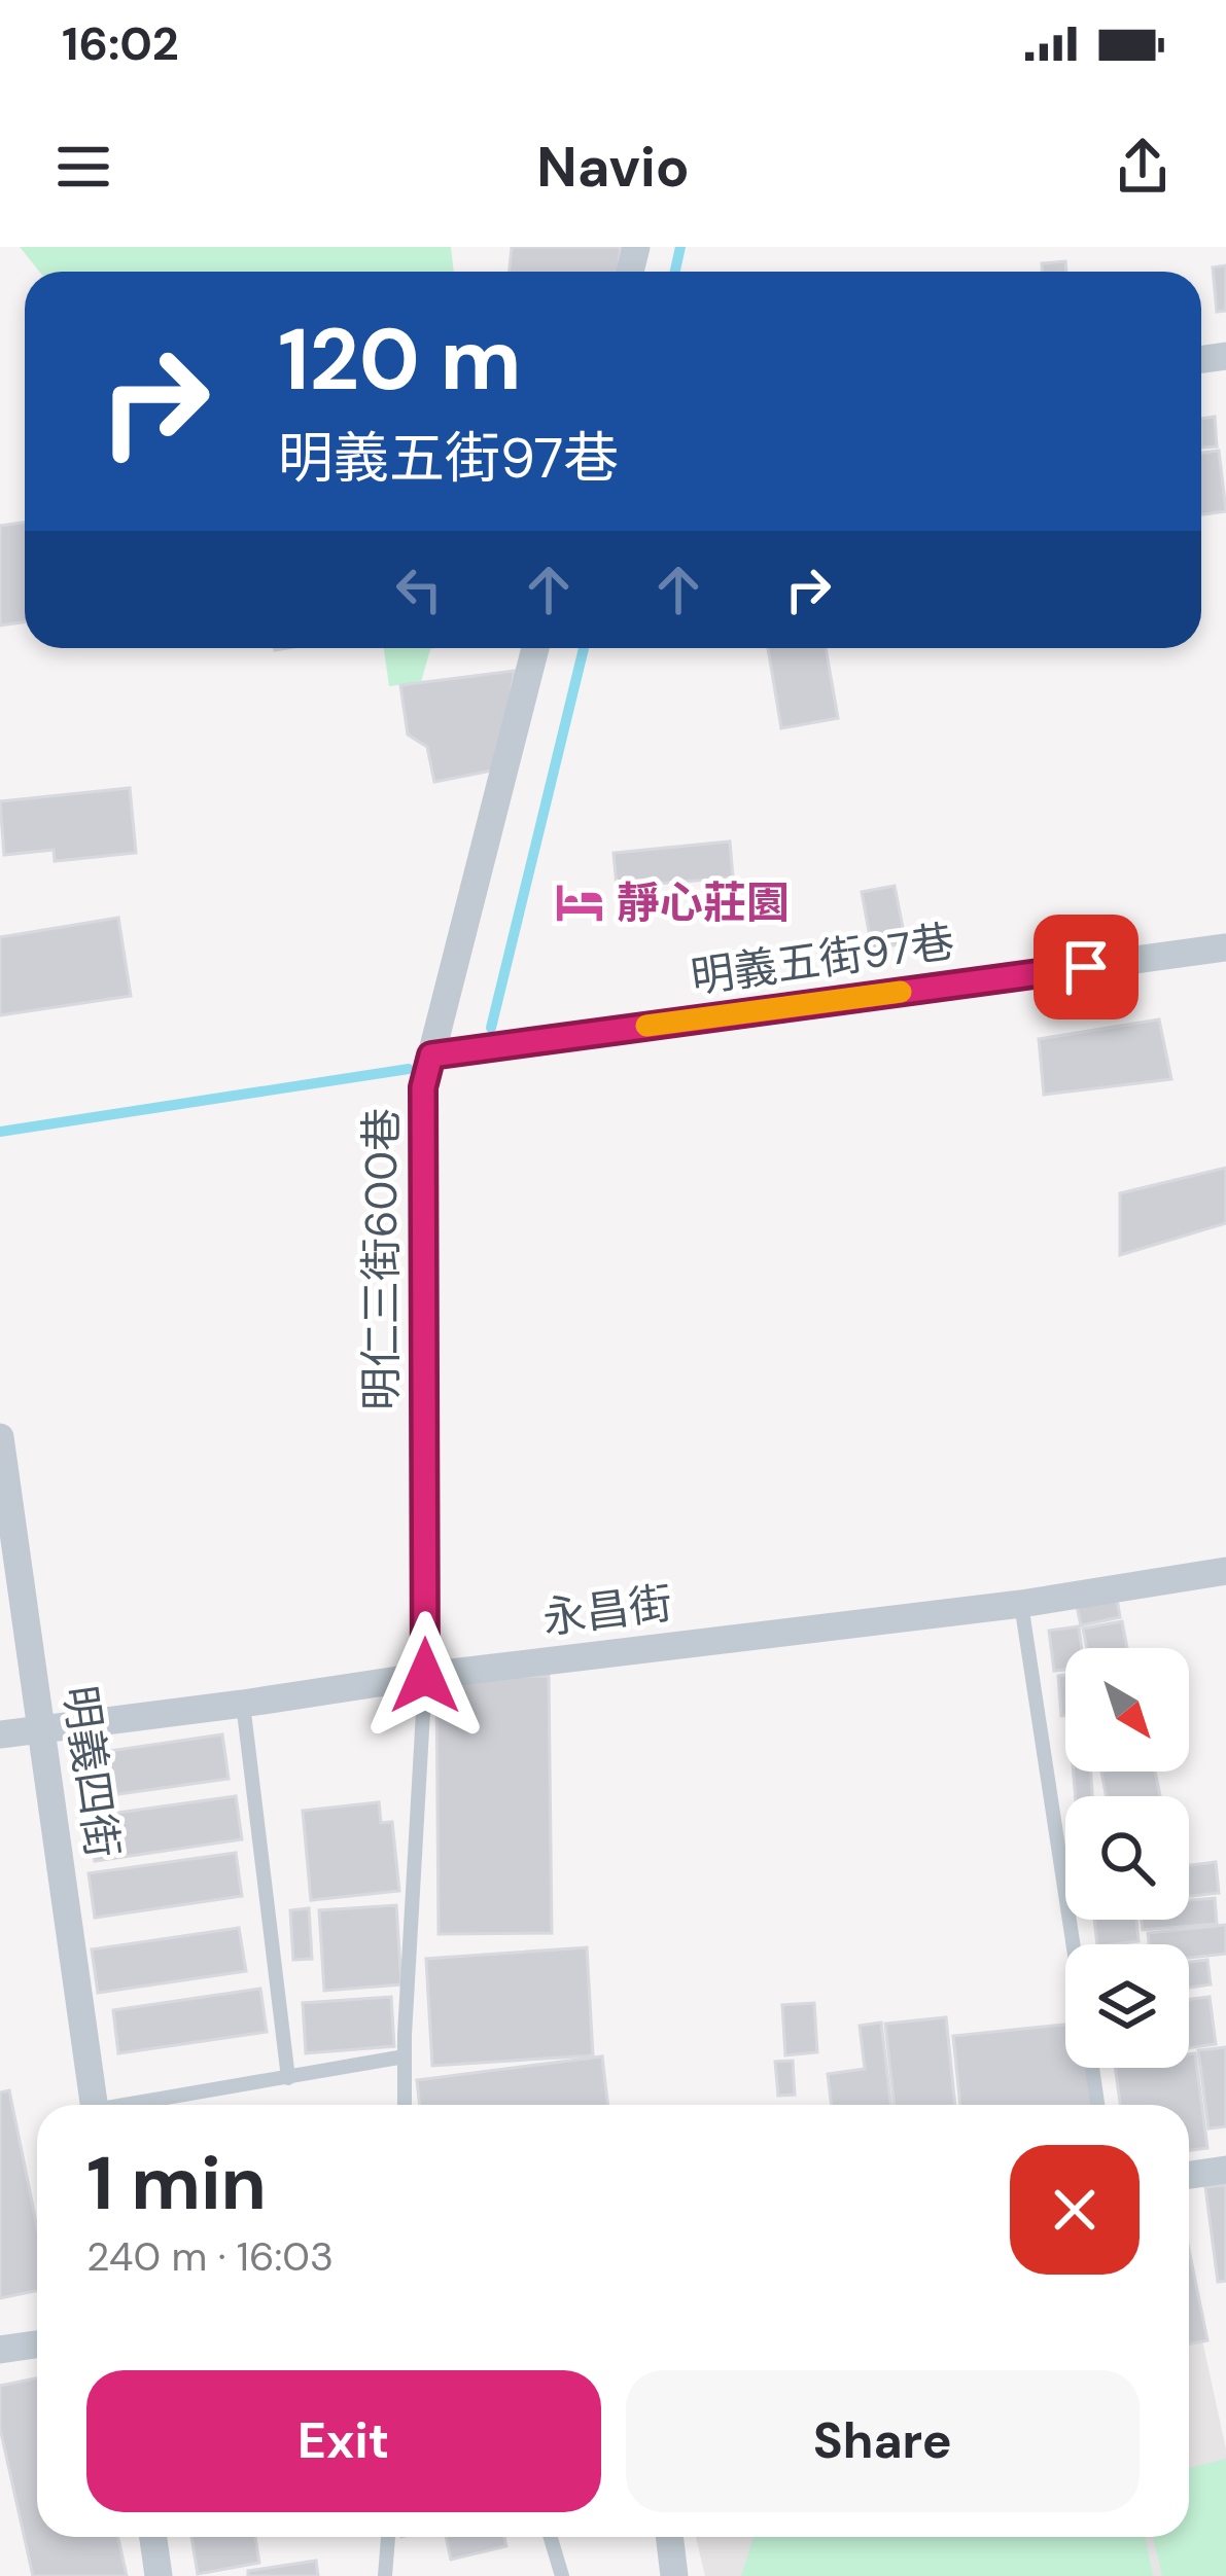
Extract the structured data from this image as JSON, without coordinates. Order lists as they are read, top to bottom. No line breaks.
{"streets":{"street":["明義五街97巷","明仁三街600巷","永昌街","明義四街"]},"crossings":[["明義五街97巷","明仁三街600巷"],["明仁三街600巷","永昌街"],["永昌街","明義四街"]],"places":{"hotel":["靜心莊園"]},"north":"bottom right","page":{"status":"16:02","header":"Navio","turn":["120 m","明義五街97巷"],"heading":["1 min","240 m · 16:03"],"buttons":["Exit","Share"]}}
